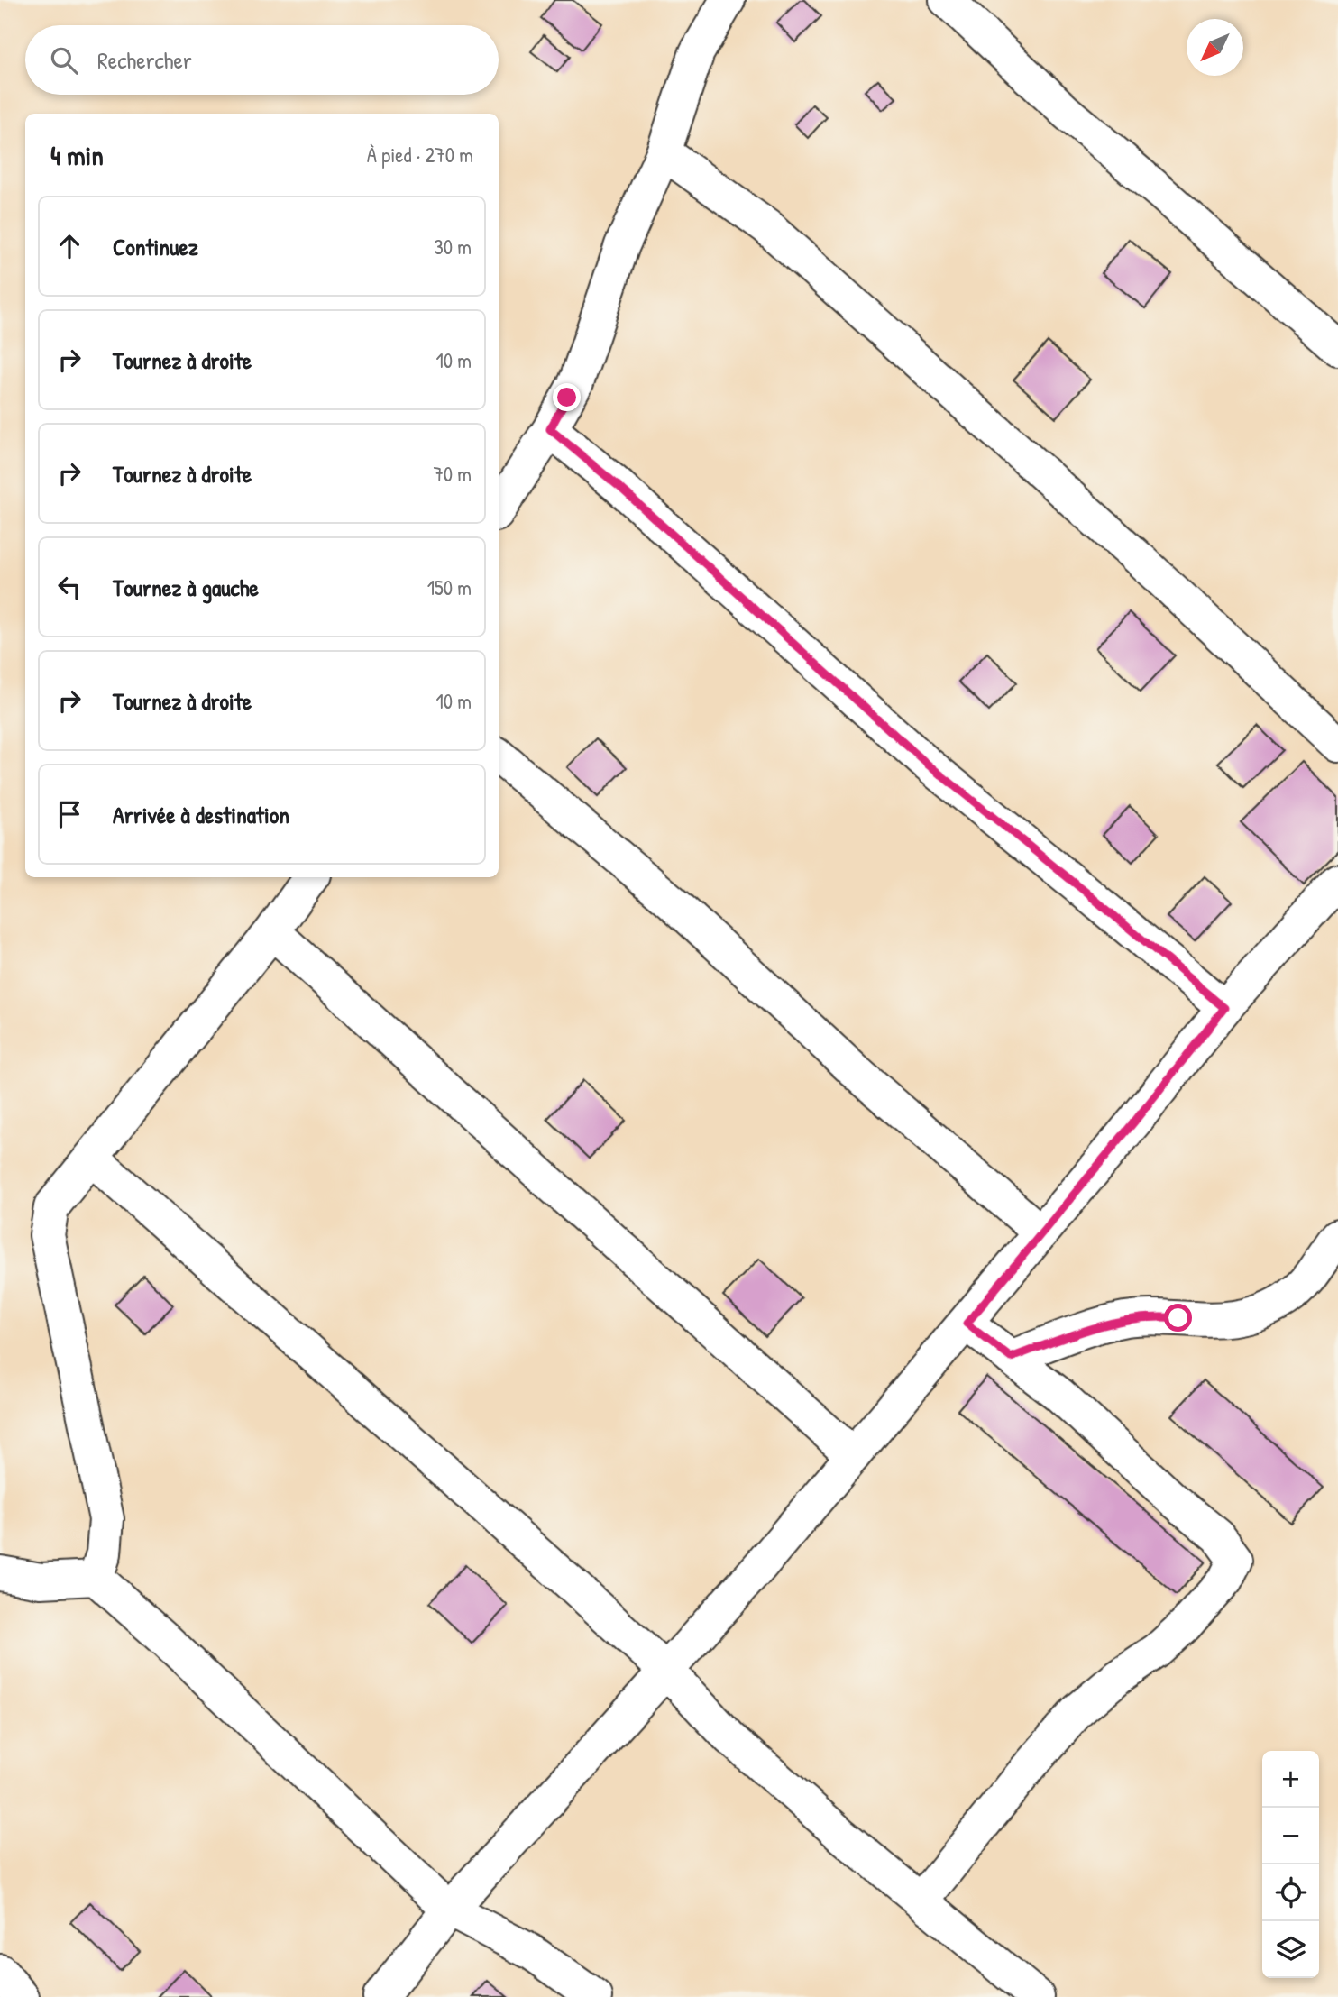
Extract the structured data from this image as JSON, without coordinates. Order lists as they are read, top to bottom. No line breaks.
{"north":"bottom left","page":{"search":"Rechercher","heading":["4 min","À pied · 270 m"],"list":[["Continuez","30 m"],["Tournez à droite","10 m"],["Tournez à droite","70 m"],["Tournez à gauche","150 m"],["Tournez à droite","10 m"],"Arrivée à destination"],"map_buttons":["+","−"]}}
